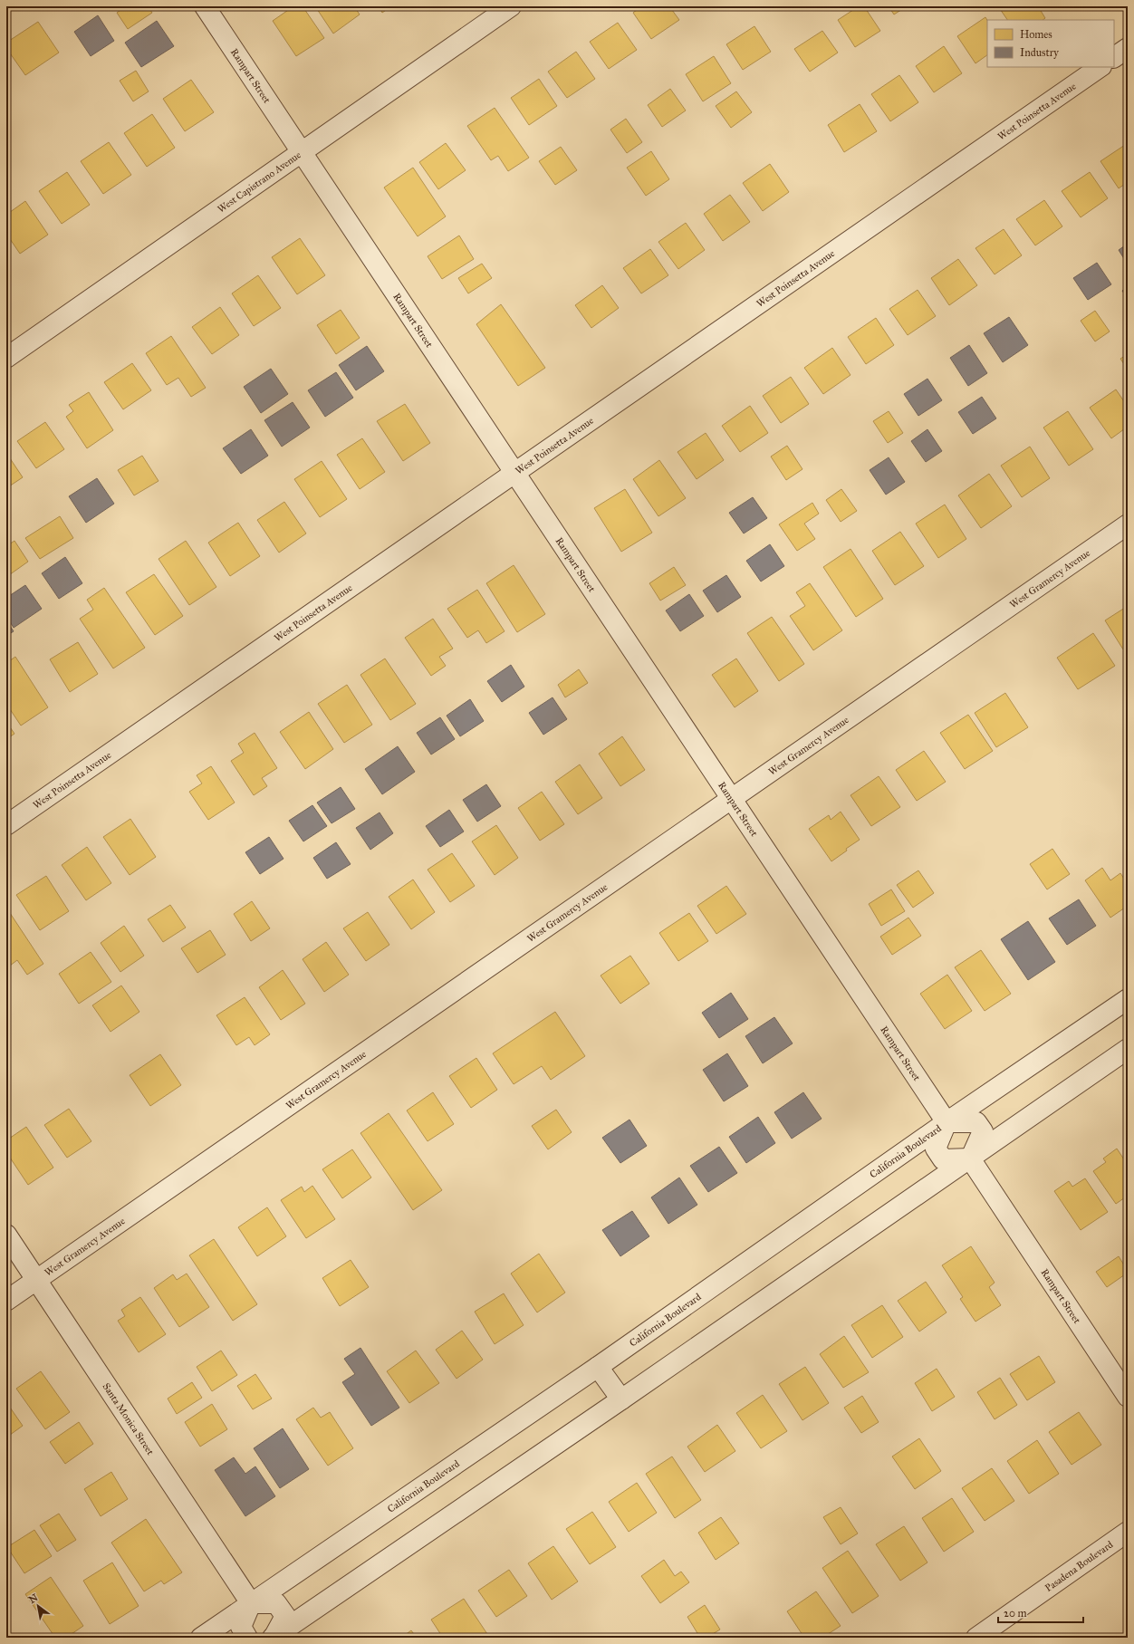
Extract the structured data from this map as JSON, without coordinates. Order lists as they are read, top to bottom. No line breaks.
{"streets":{"street":["Rampart Street","West Poinsetta Avenue","West Capistrano Avenue","West Gramercy Avenue","California Boulevard","Santa Monica Street","Pasadena Boulevard"]},"crossings":[["Rampart Street","West Poinsetta Avenue"],["Rampart Street","West Capistrano Avenue"],["Rampart Street","West Gramercy Avenue"],["Rampart Street","California Boulevard"],["West Gramercy Avenue","Santa Monica Street"],["California Boulevard","Santa Monica Street"]],"legend":["Homes","Industry"],"scale_bar":"20 m","north":"top left"}
